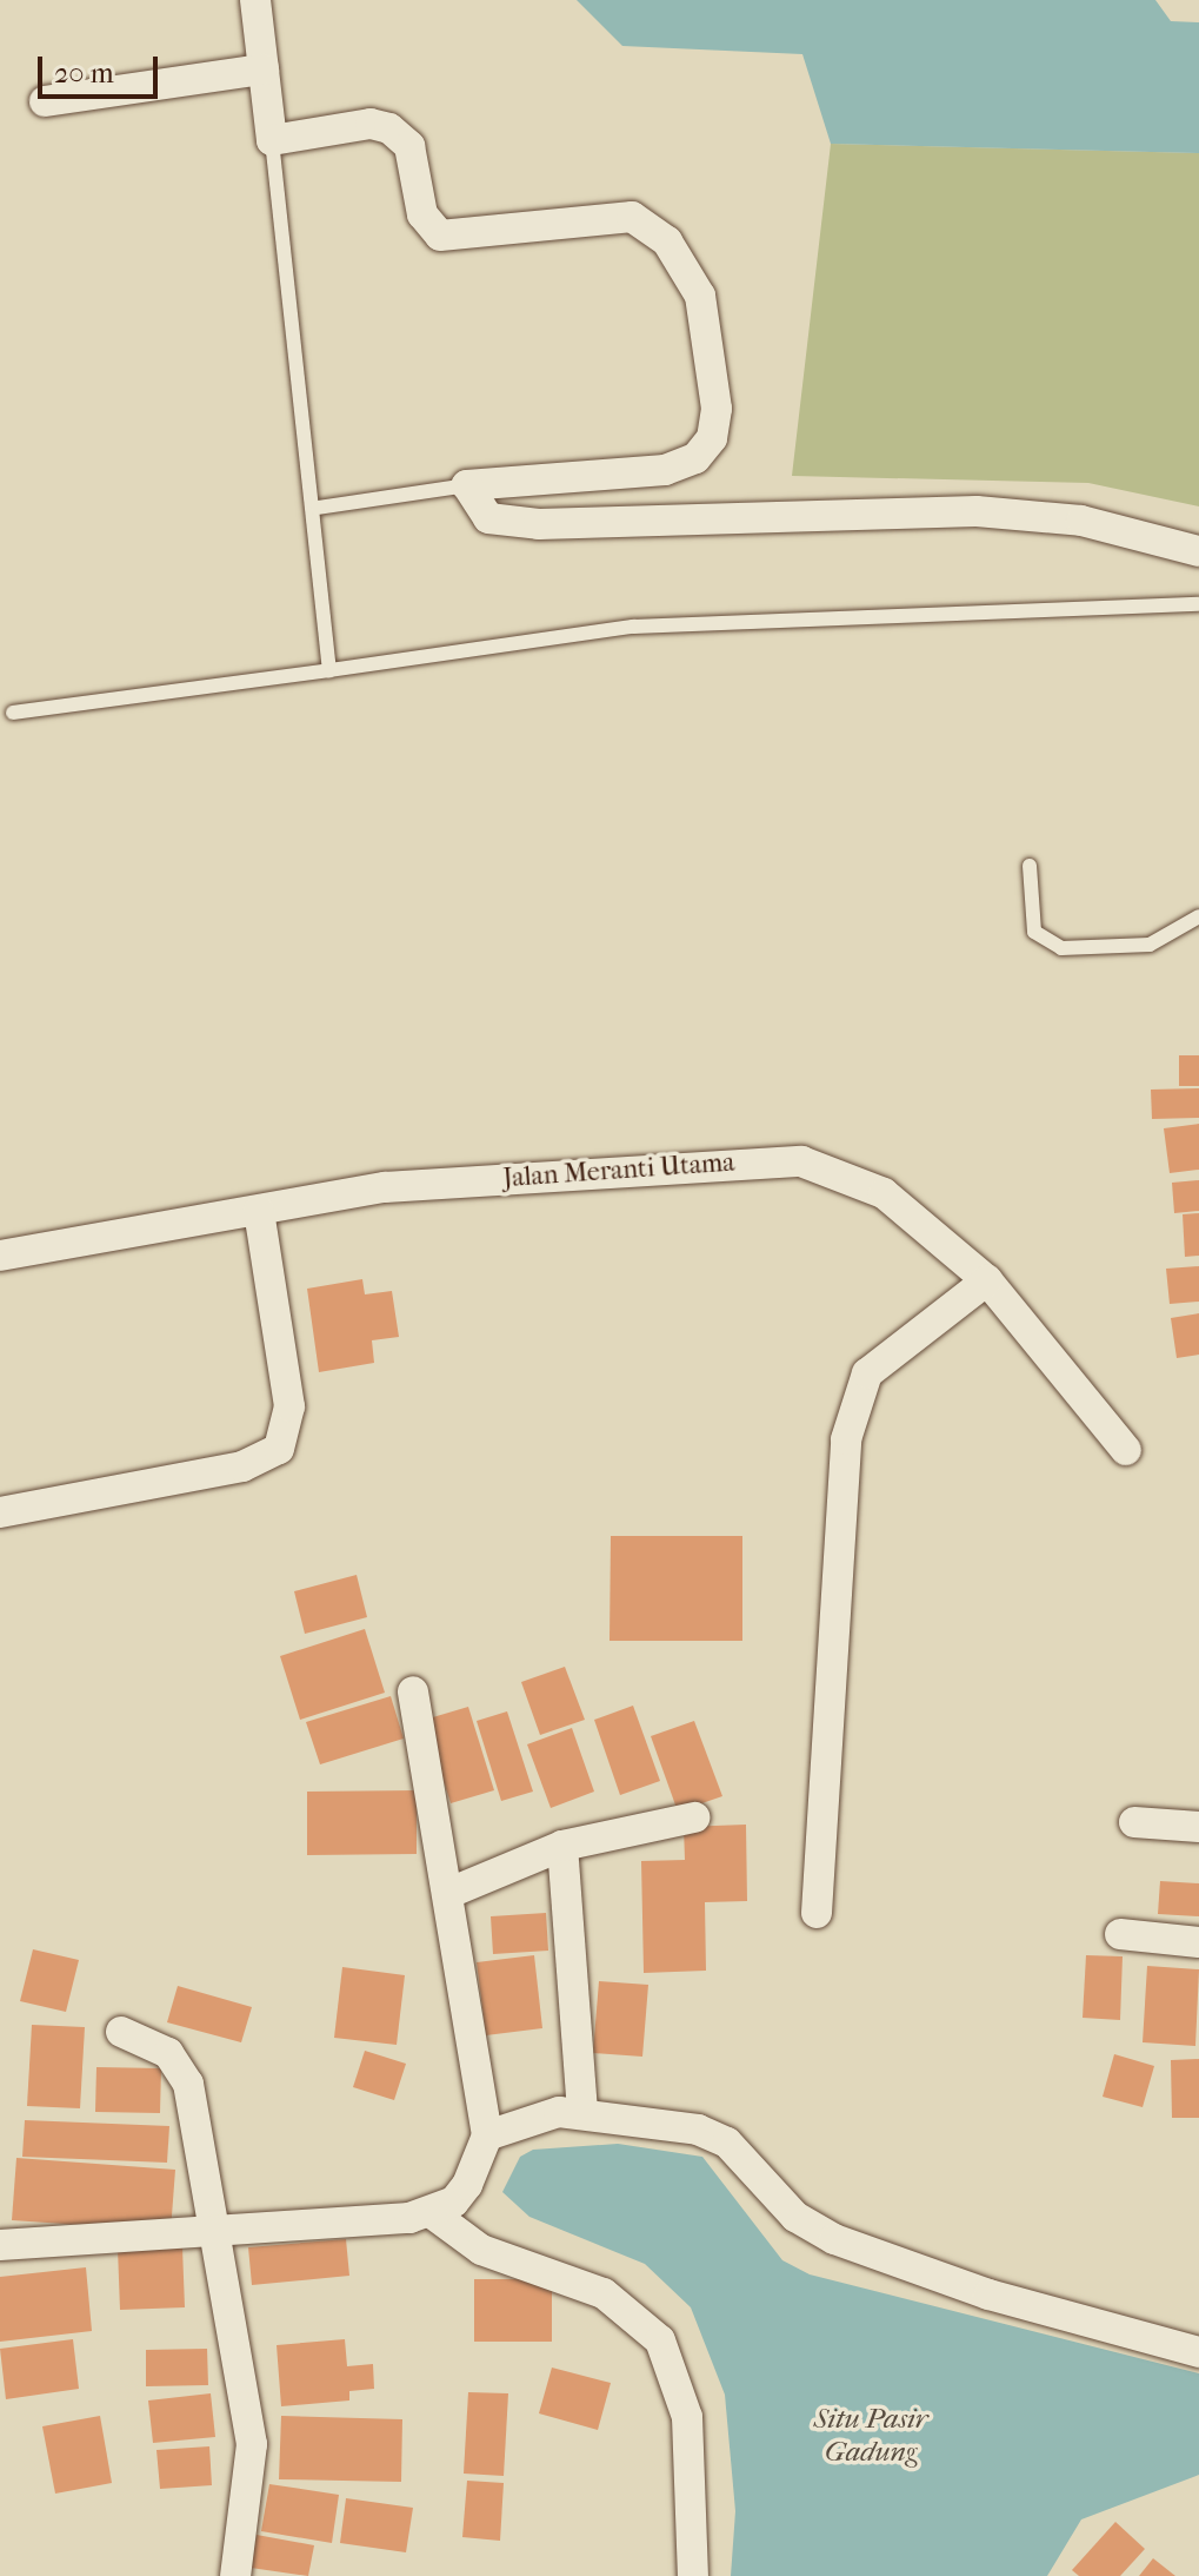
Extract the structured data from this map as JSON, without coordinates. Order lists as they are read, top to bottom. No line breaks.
{"streets":{"street":["Jalan Meranti Utama"]},"water":["Situ Pasir Gadung"],"scale_bar":"20 m"}
